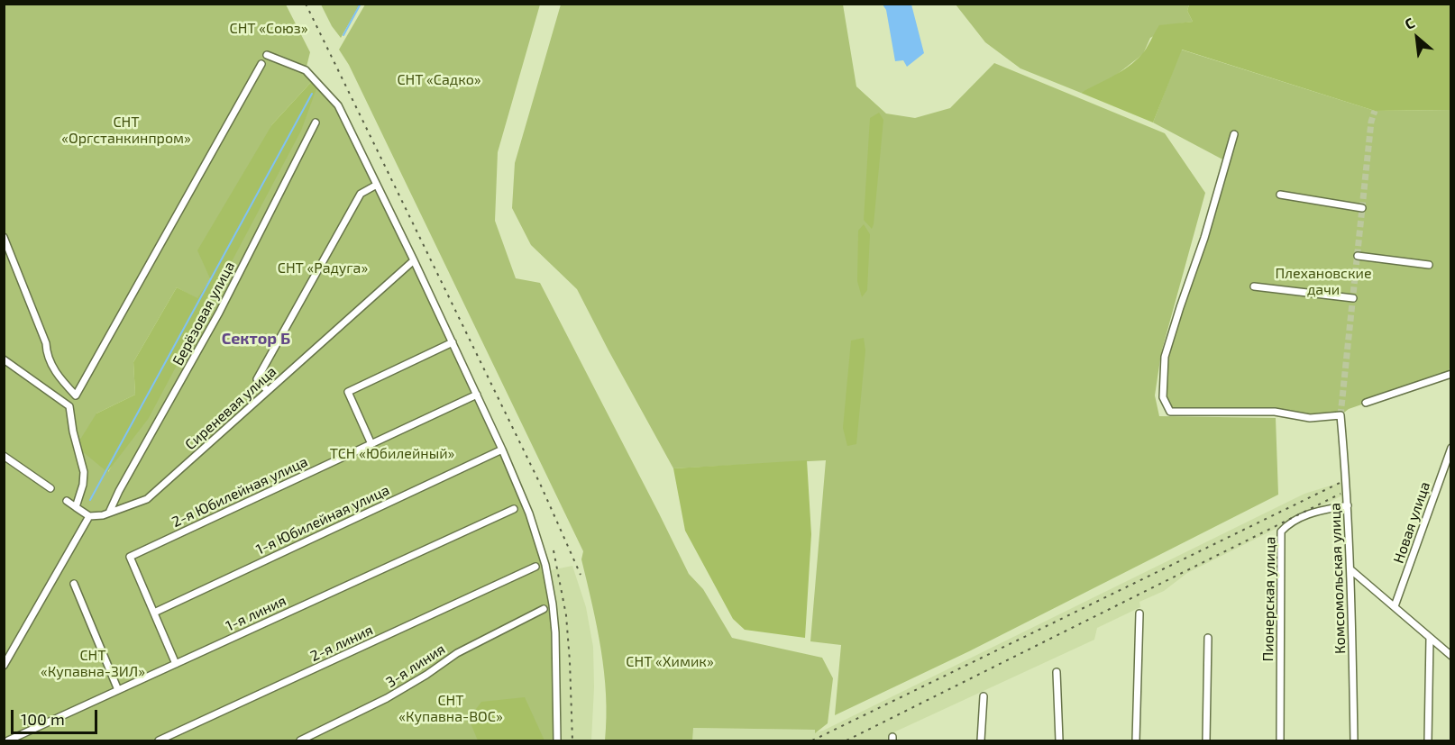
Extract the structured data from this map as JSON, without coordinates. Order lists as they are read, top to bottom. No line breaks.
{"streets":{"street":["Берёзовая улица","Сиреневая улица","2-я Юбилейная улица","1-я Юбилейная улица","Новая улица","Комсомольская улица","Пионерская улица","1-я линия","2-я линия","3-я линия"]},"crossings":[["Берёзовая улица","Сиреневая улица"],["2-я Юбилейная улица","1-я Юбилейная улица"],["Комсомольская улица","Пионерская улица"]],"districts":["Сектор Б"],"parks":["СНТ «Союз»","СНТ «Садко»","СНТ «Оргстанкинпром»","СНТ «Радуга»","Плехановские дачи","ТСН «Юбилейный»","СНТ «Купавна-ЗИЛ»","СНТ «Химик»","СНТ «Купавна-ВОС»"],"scale_bar":"100 m","north":"top left"}
